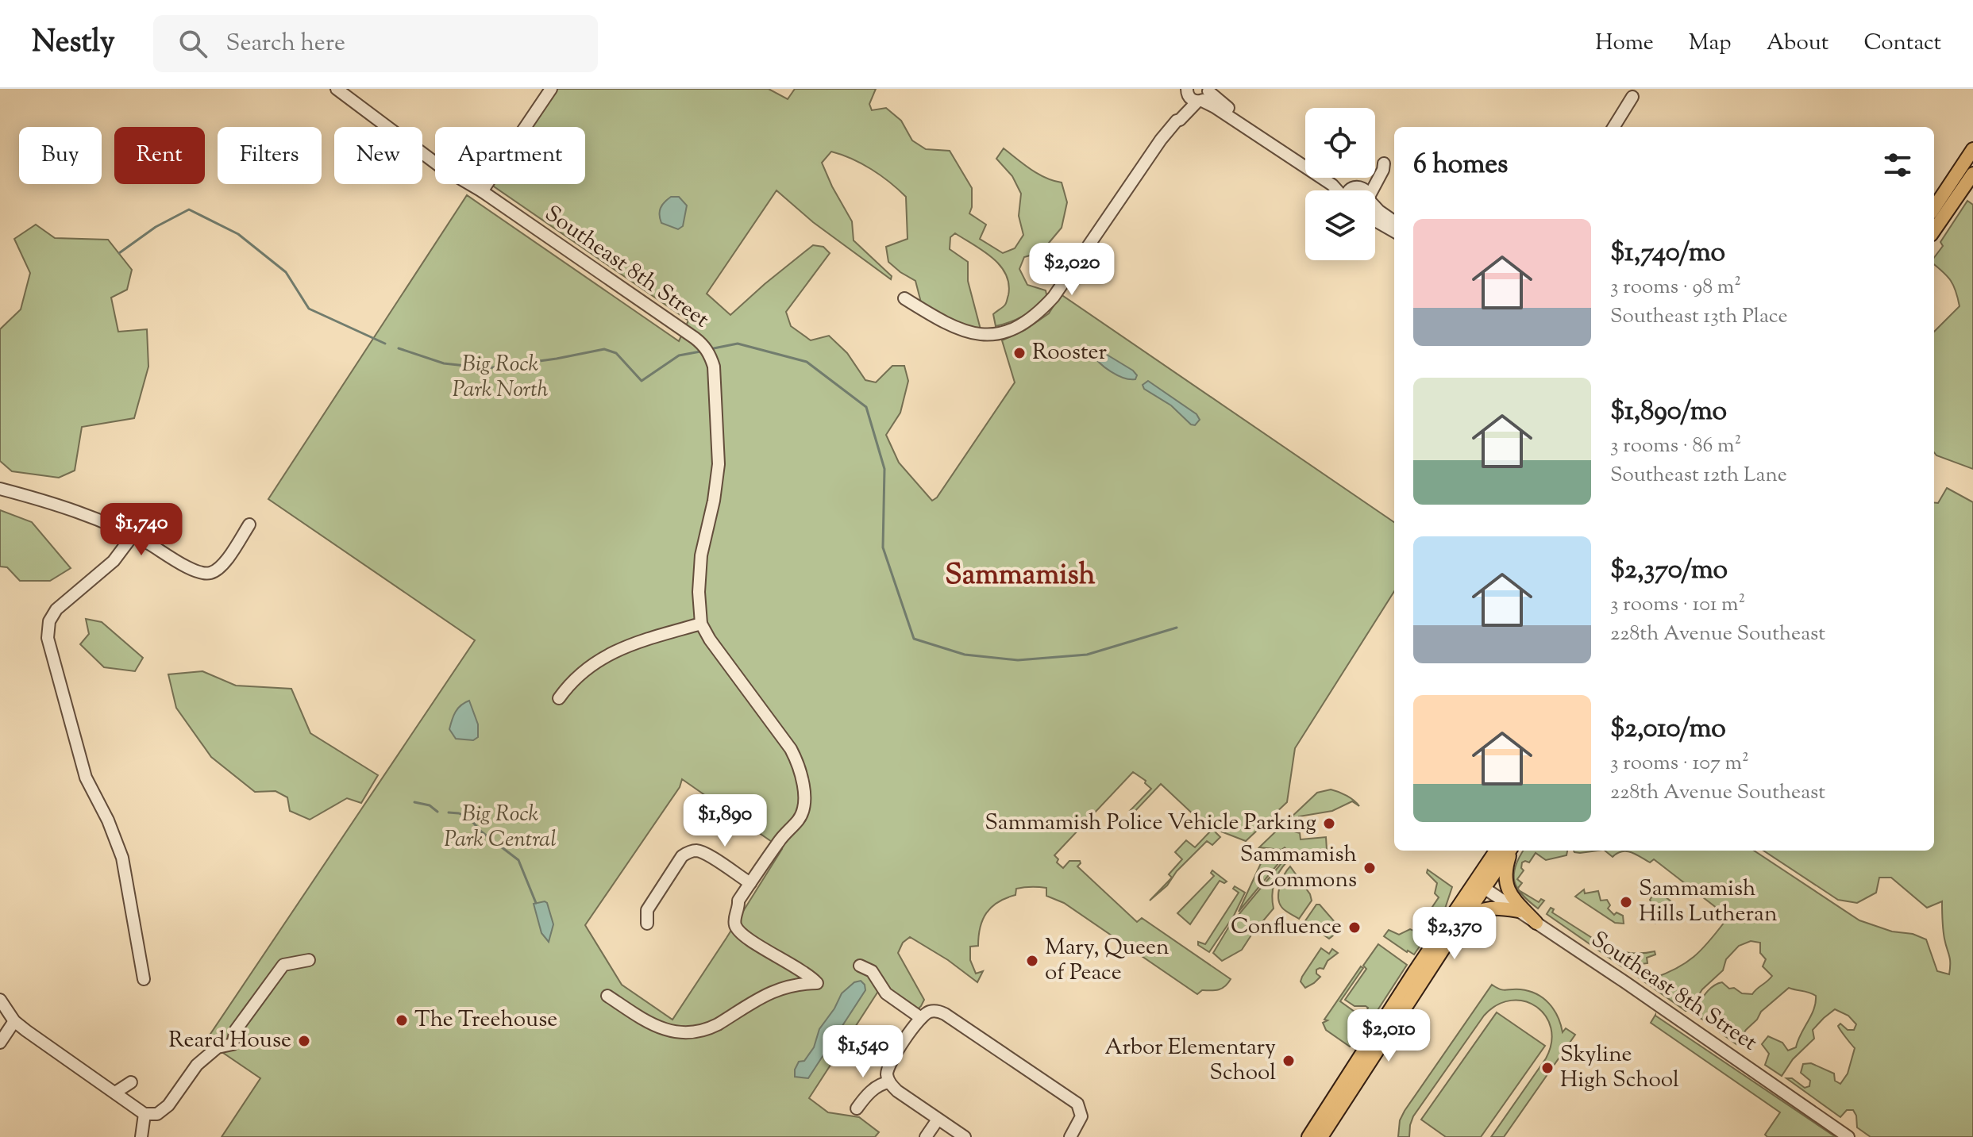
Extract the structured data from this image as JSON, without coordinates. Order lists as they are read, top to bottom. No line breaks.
{"streets":{"street":["Southeast 8th Street"]},"districts":["Sammamish"],"parks":["Big Rock Park North","Big Rock Park Central"],"places":["Rooster","Sammamish Police Vehicle Parking","Sammamish Commons","Sammamish Hills Lutheran","Confluence","Mary, Queen of Peace","The Treehouse","Reard House","Arbor Elementary School","Skyline High School"],"page":{"header":"Nestly","search":"Search here","nav":["Home","Map","About","Contact"],"chip":["Buy","Rent","Filters","New","Apartment"],"heading":"6 homes","list":[{"name":"$1,740/mo","note":"3 rooms · 98 m² · Southeast 13th Place"},{"name":"$1,890/mo","note":"3 rooms · 86 m² · Southeast 12th Lane"},{"name":"$2,370/mo","note":"3 rooms · 101 m² · 228th Avenue Southeast"},{"name":"$2,010/mo","note":"3 rooms · 107 m² · 228th Avenue Southeast"}],"price":["$2,020","$1,740","$1,890","$2,370","$2,010","$1,540"]}}
